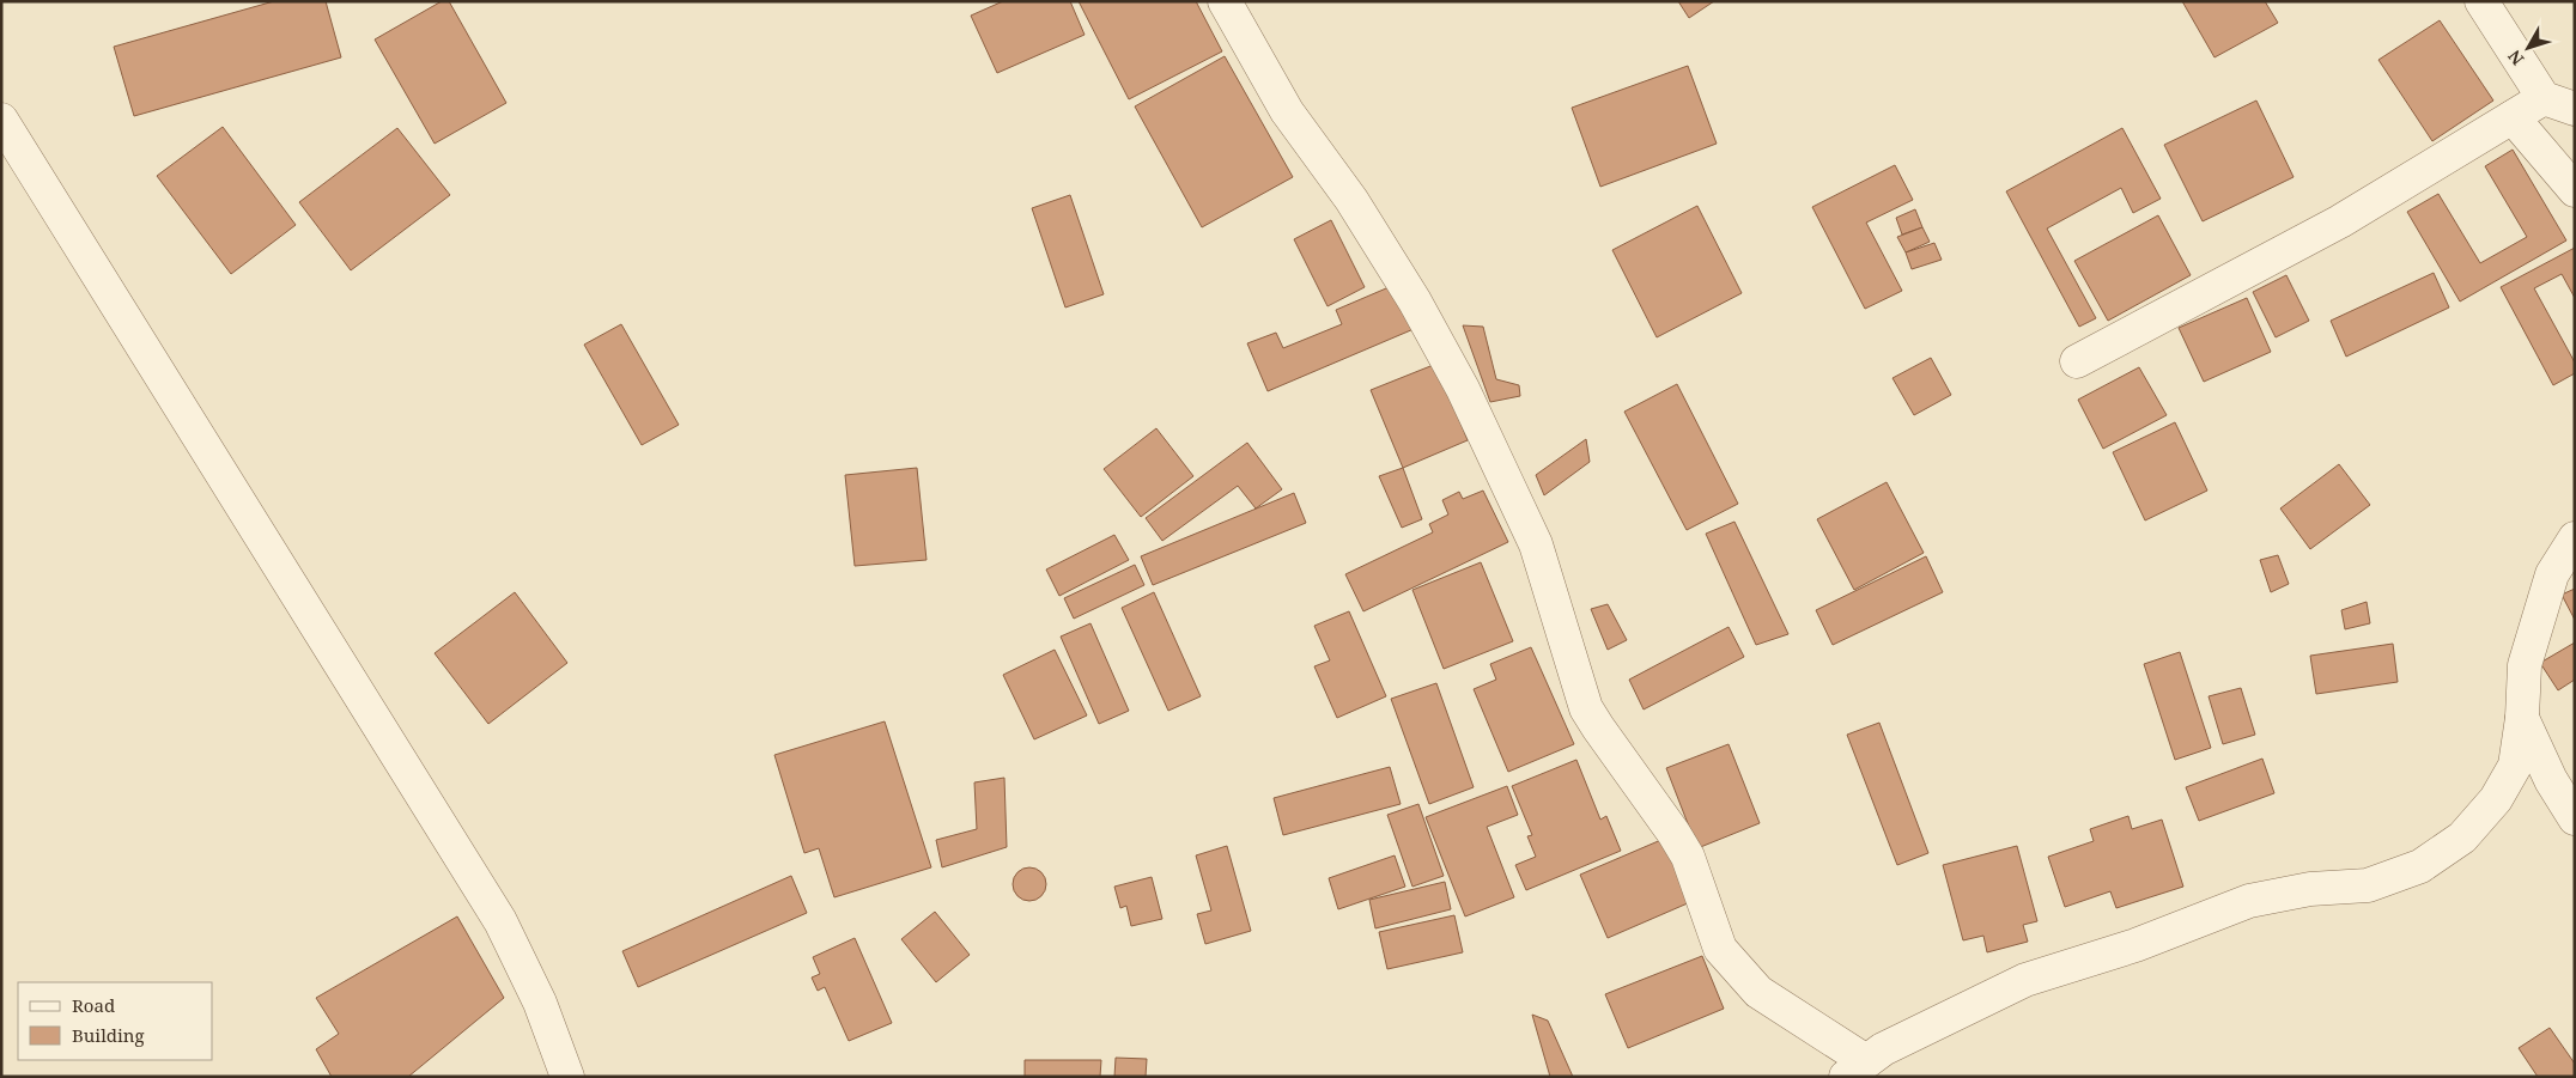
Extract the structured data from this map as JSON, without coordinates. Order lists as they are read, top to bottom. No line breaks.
{"legend":["Road","Building"],"north":"bottom left"}
